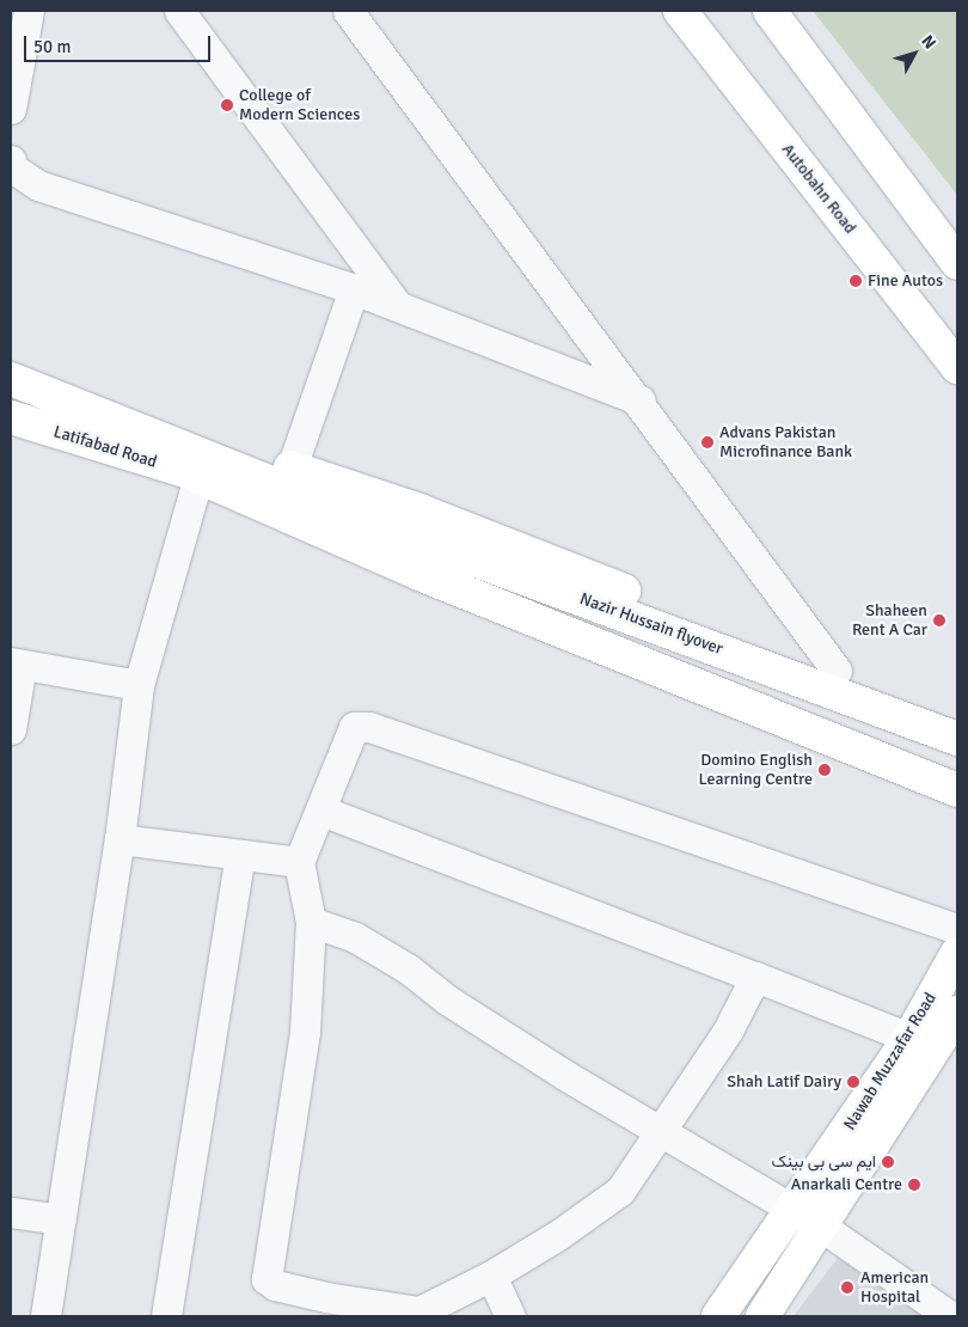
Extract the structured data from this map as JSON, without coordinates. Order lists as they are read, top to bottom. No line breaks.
{"streets":{"main road":["Autobahn Road","Latifabad Road","Nazir Hussain flyover","Nawab Muzzafar Road"]},"places":["College of Modern Sciences","Fine Autos","Advans Pakistan Microfinance Bank","Shaheen Rent A Car","Domino English Learning Centre","Shah Latif Dairy","ایم سی بی بینک","Anarkali Centre","American Hospital"],"scale_bar":"50 m","north":"top right"}
